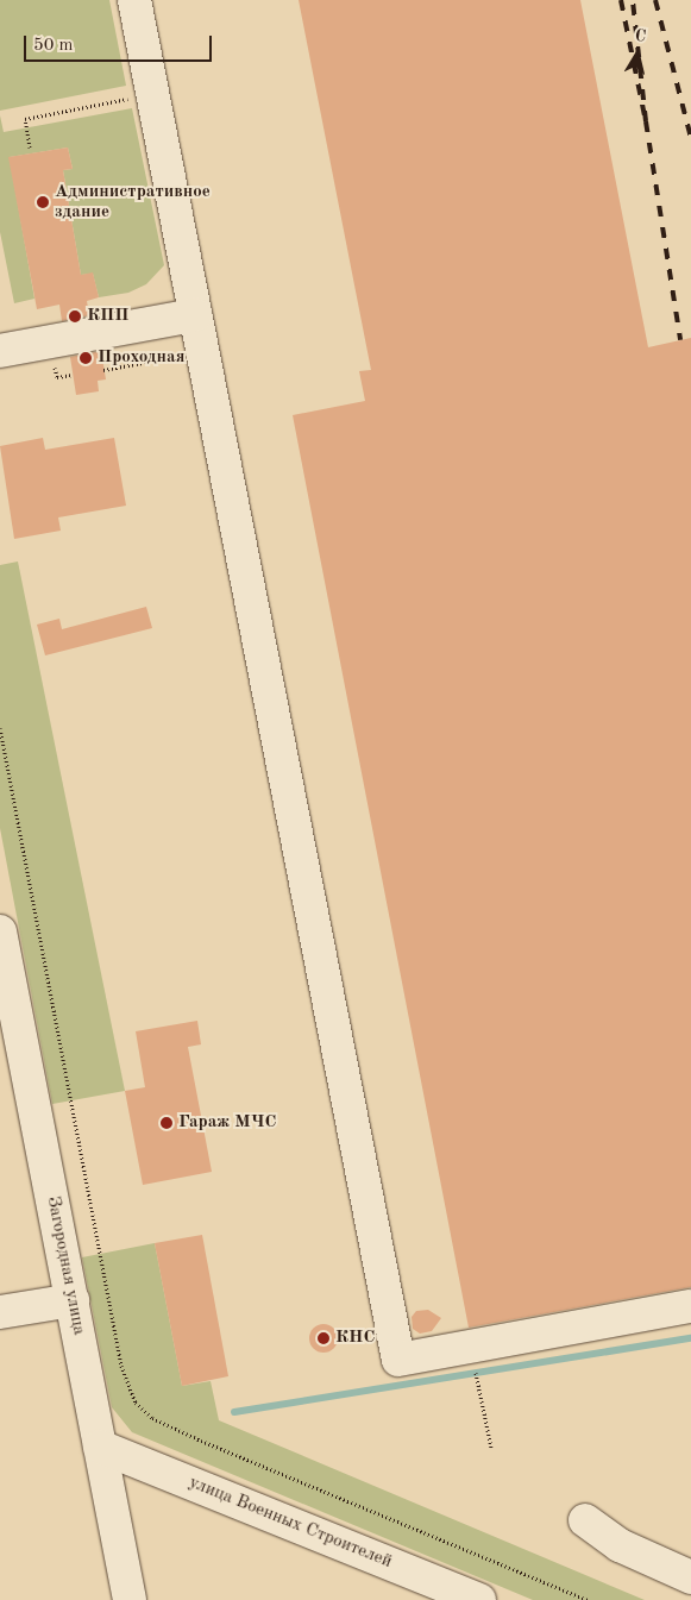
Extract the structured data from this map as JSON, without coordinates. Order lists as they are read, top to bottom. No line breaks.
{"streets":{"street":["Загородная улица","улица Военных Строителей"]},"crossings":[["Загородная улица","улица Военных Строителей"]],"places":["Административное здание","КПП","Проходная","Гараж МЧС","КНС"],"scale_bar":"50 m","north":"top"}
